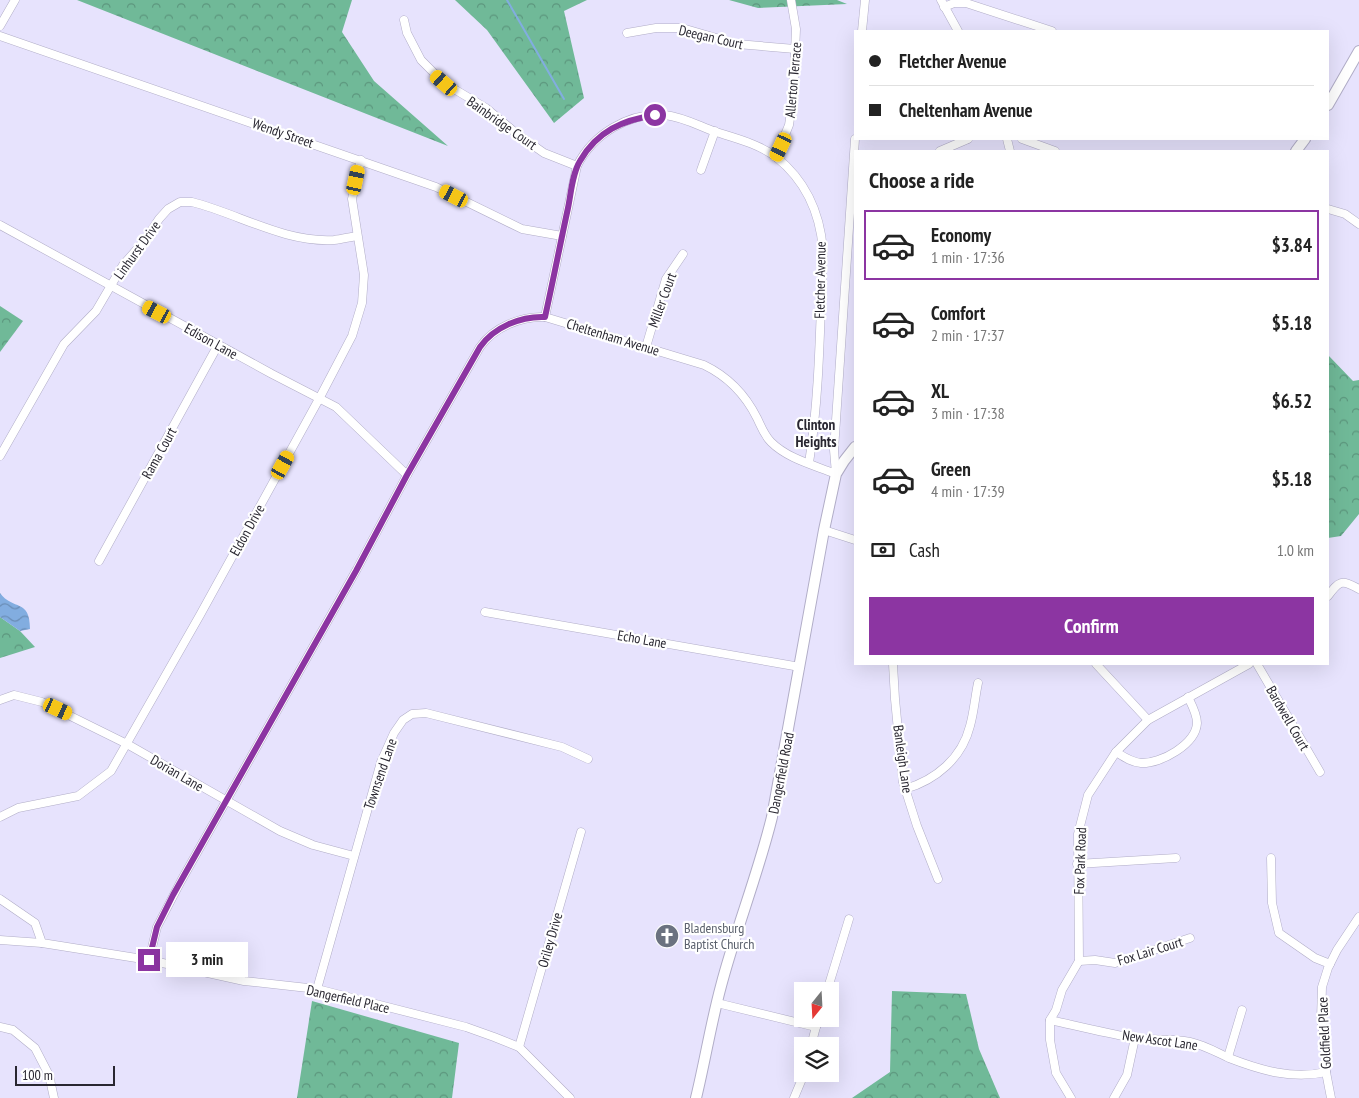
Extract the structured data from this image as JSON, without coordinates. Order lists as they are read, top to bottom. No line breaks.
{"streets":{"street":["Deegan Court","Allerton Terrace","Bainbridge Court","Wendy Street","Linhurst Drive","Fletcher Avenue","Miller Court","Cheltenham Avenue","Edison Lane","Rama Court","Eldon Drive","Echo Lane","Bardwell Court","Banleigh Lane","Dorian Lane","Dangerfield Road","Townsend Lane","Fox Park Road","Oriley Drive","Fox Lair Court","Dangerfield Place","Goldfield Place","New Ascot Lane"]},"crossings":[["Deegan Court","Allerton Terrace"],["Allerton Terrace","Fletcher Avenue"],["Bainbridge Court","Fletcher Avenue"],["Wendy Street","Eldon Drive"],["Linhurst Drive","Edison Lane"],["Linhurst Drive","Eldon Drive"],["Fletcher Avenue","Cheltenham Avenue"],["Miller Court","Cheltenham Avenue"],["Cheltenham Avenue","Edison Lane"],["Cheltenham Avenue","Dorian Lane"],["Cheltenham Avenue","Dangerfield Road"],["Cheltenham Avenue","Dangerfield Place"],["Edison Lane","Rama Court"],["Edison Lane","Eldon Drive"],["Eldon Drive","Dorian Lane"],["Echo Lane","Dangerfield Road"],["Dorian Lane","Townsend Lane"],["Townsend Lane","Dangerfield Place"],["Fox Park Road","Fox Lair Court"],["Oriley Drive","Dangerfield Place"],["Goldfield Place","New Ascot Lane"]],"districts":["Clinton Heights"],"places":{"church":["Bladensburg Baptist Church"]},"scale_bar":"100 m","north":"bottom","page":{"banner":["Fletcher Avenue","Cheltenham Avenue"],"heading":"Choose a ride","list":[{"name":"Economy","note":"1 min · 17:36","value":"$3.84"},{"name":"Comfort","note":"2 min · 17:37","value":"$5.18"},{"name":"XL","note":"3 min · 17:38","value":"$6.52"},{"name":"Green","note":"4 min · 17:39","value":"$5.18"}],"pay":["Cash","1.0 km"],"buttons":"Confirm","bubble":"3 min","scale":"100 m"}}
